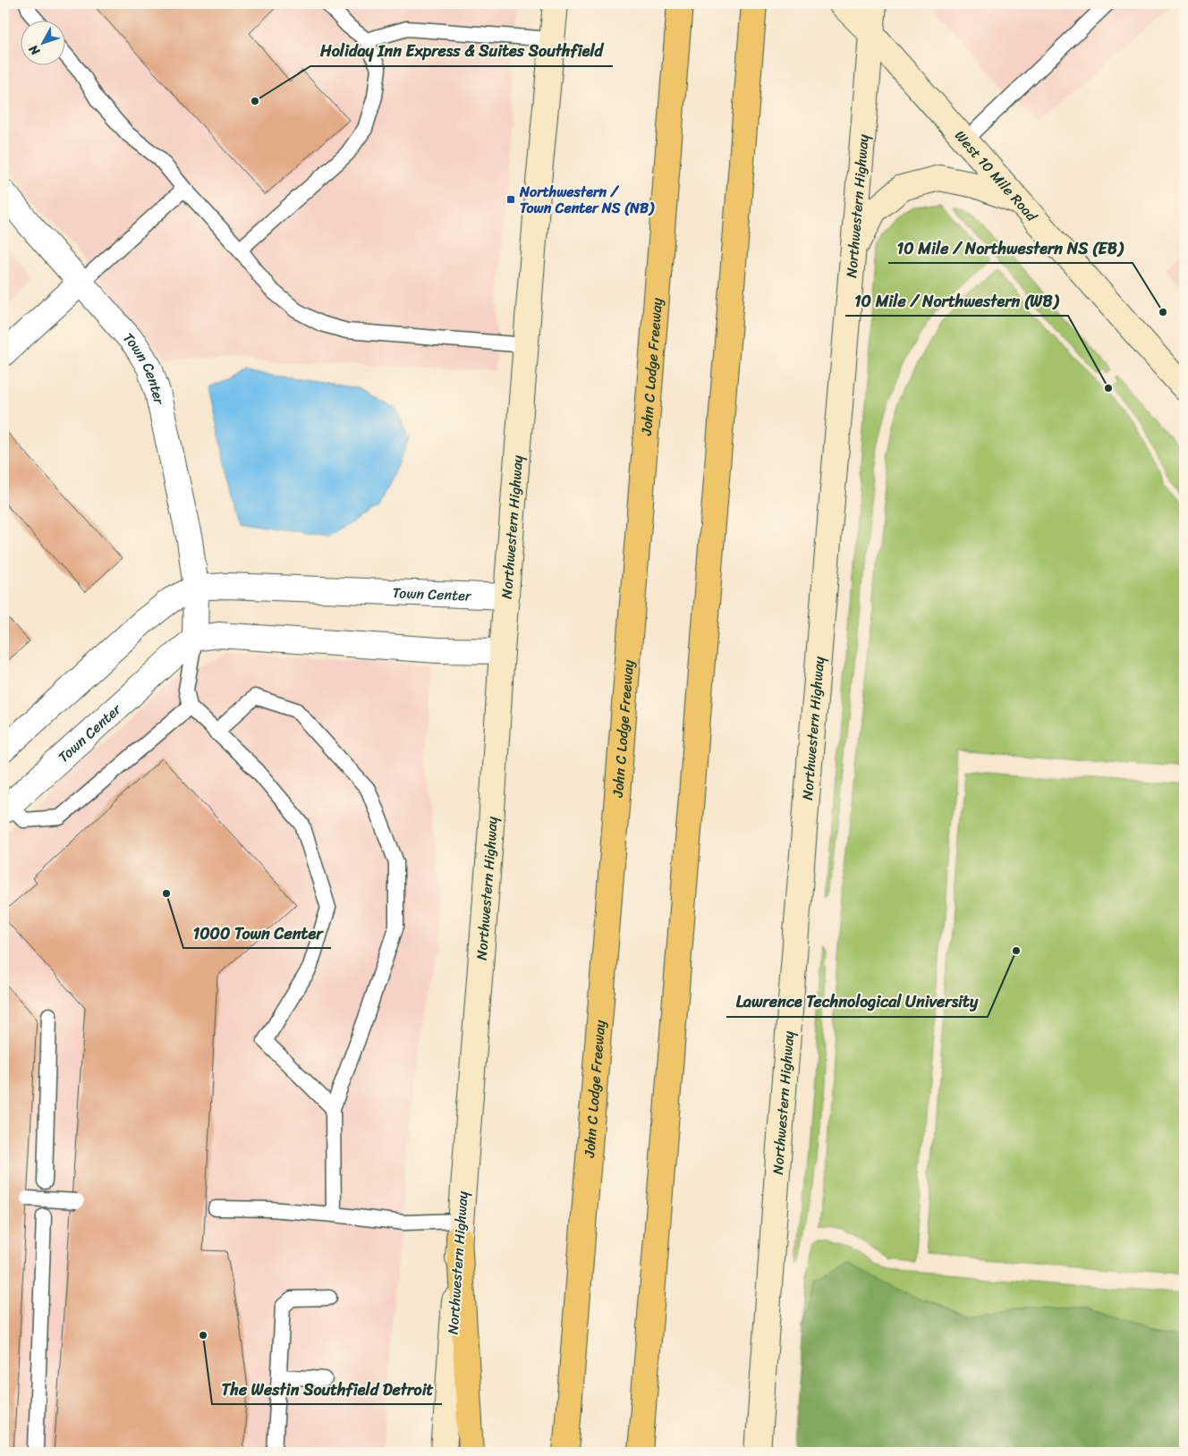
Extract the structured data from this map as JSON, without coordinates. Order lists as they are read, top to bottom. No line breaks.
{"streets":{"highway":["John C Lodge Freeway"],"main road":["West 10 Mile Road","Northwestern Highway"],"street":["Town Center"]},"crossings":[["West 10 Mile Road","Northwestern Highway"],["Northwestern Highway","Town Center"]],"places":{"other":["Holiday Inn Express & Suites Southfield","10 Mile / Northwestern NS (EB)","10 Mile / Northwestern (WB)","1000 Town Center","Lawrence Technological University","The Westin Southfield Detroit"],"transit":["Northwestern / Town Center NS (NB)"]},"north":"bottom left"}
